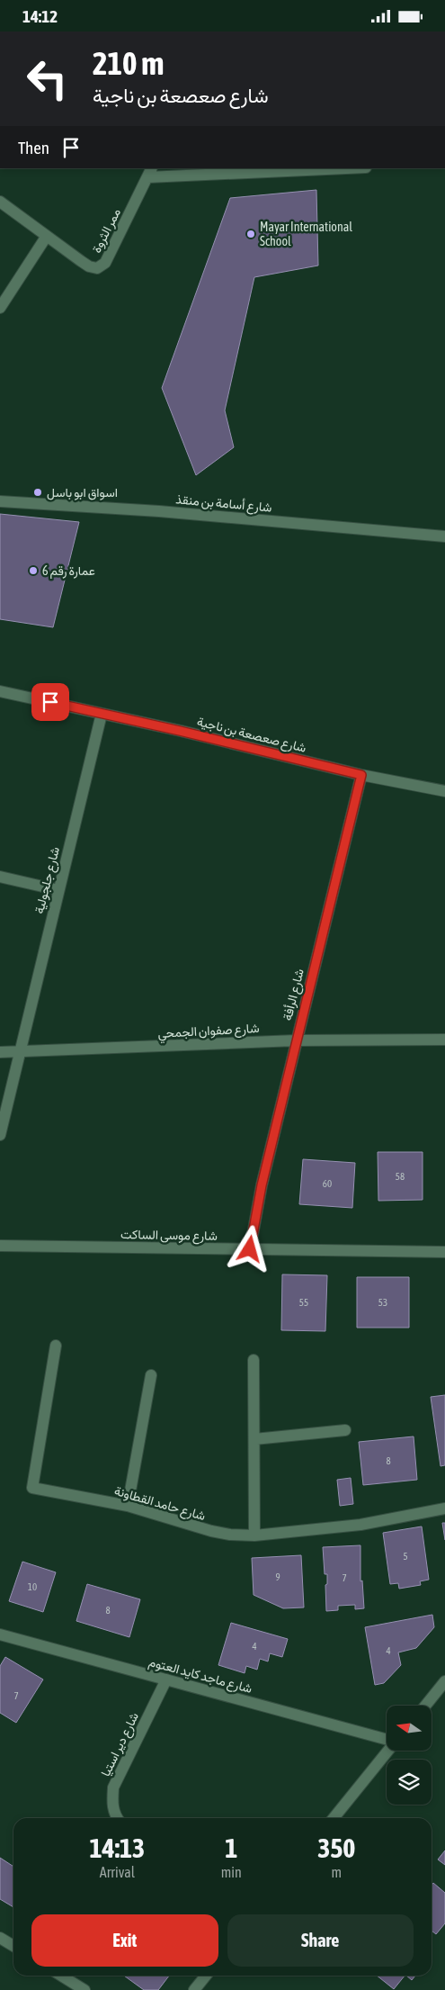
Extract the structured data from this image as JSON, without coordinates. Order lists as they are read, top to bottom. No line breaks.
{"streets":{"street":["ممر الثروة","شارع أسامة بن منقذ","شارع صعصعة بن ناجية","شارع جلجولية","شارع الرأفة","شارع صفوان الجمحي","شارع موسى الساكت","شارع حامد القطاونة","شارع ماجد كايد العتوم","شارع دير استيا"]},"crossings":[["شارع صعصعة بن ناجية","شارع جلجولية"],["شارع صعصعة بن ناجية","شارع الرأفة"],["شارع جلجولية","شارع صفوان الجمحي"],["شارع الرأفة","شارع صفوان الجمحي"],["شارع الرأفة","شارع موسى الساكت"],["شارع ماجد كايد العتوم","شارع دير استيا"]],"places":["Mayar International School","اسواق ابو باسل","عمارة رقم 6"],"house_numbers":["58","60","55","53","8","5","9","7","10","8","4","4","7"],"north":"left","page":{"status":"14:12","turn":["210 m","شارع صعصعة بن ناجية"],"then":"Then","eta":["14:13","Arrival","1","min","350","m"],"buttons":["Exit","Share"]}}
